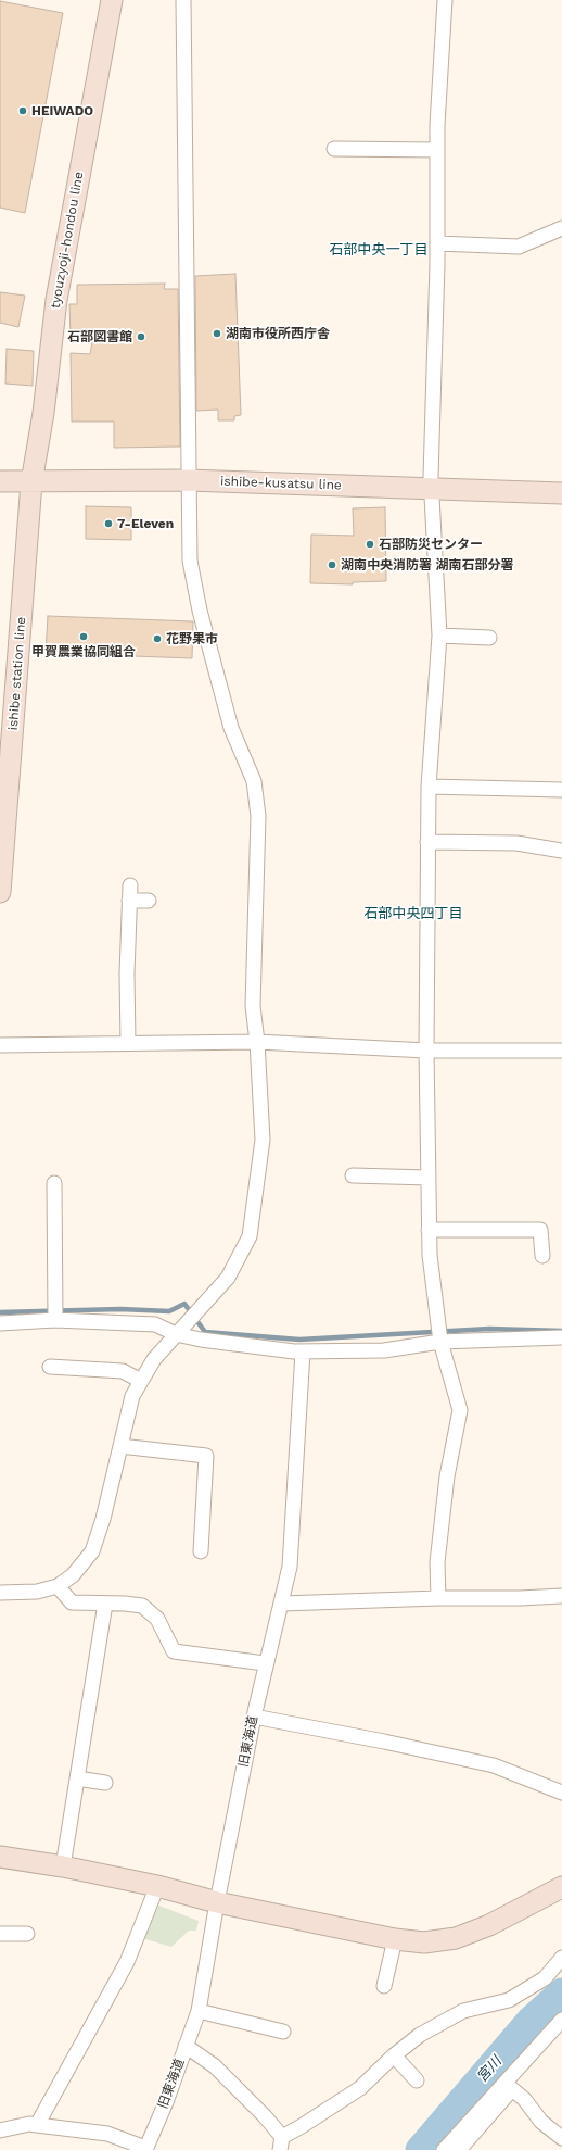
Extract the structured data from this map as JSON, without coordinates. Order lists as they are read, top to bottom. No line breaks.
{"streets":{"main road":["tyouzyoji-hondou line","ishibe-kusatsu line","ishibe station line"],"street":["旧東海道"]},"crossings":[["tyouzyoji-hondou line","ishibe-kusatsu line"],["tyouzyoji-hondou line","ishibe station line"],["ishibe-kusatsu line","ishibe station line"]],"districts":["石部中央一丁目","石部中央四丁目"],"water":["宮川"],"places":["HEIWADO","湖南市役所西庁舎","石部図書館","7-Eleven","石部防災センター","湖南中央消防署 湖南石部分署","甲賀農業協同組合","花野果市"]}
